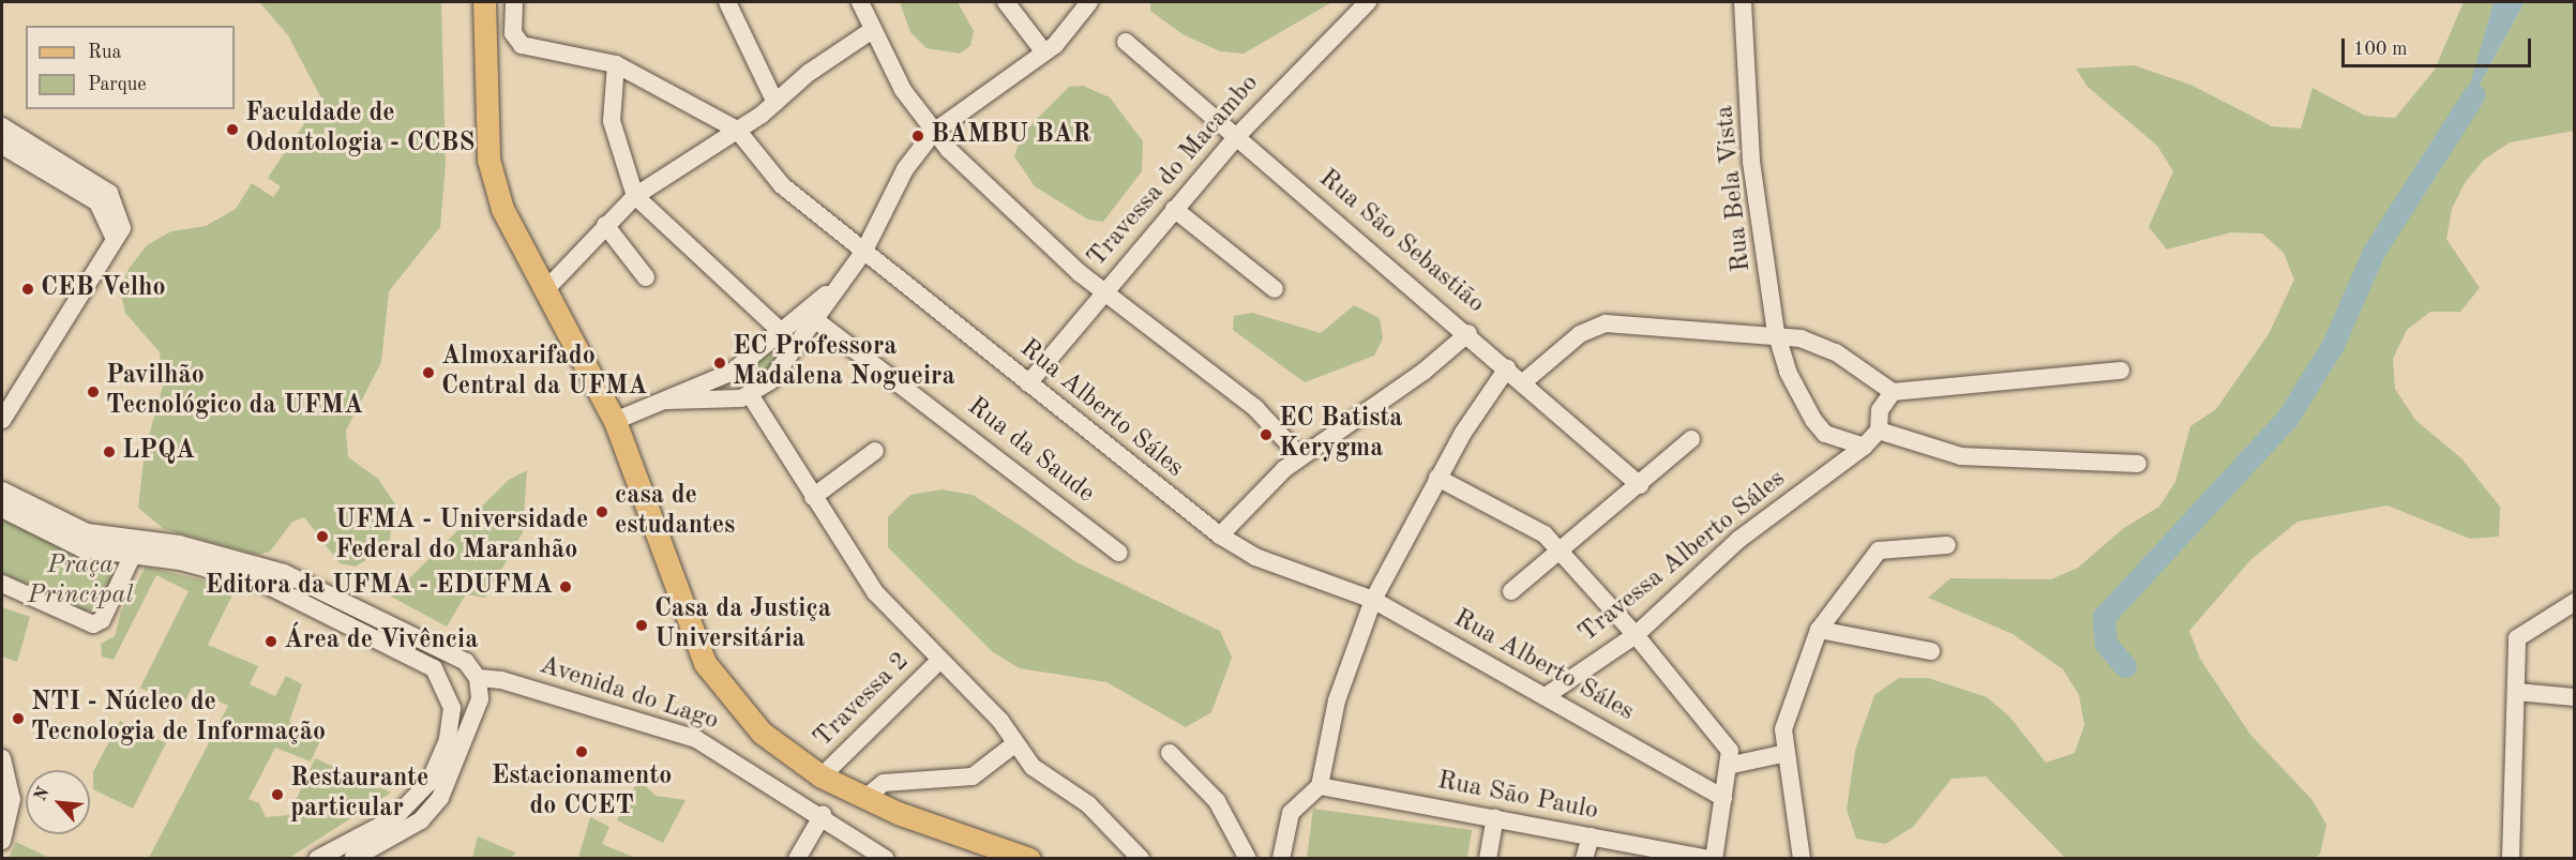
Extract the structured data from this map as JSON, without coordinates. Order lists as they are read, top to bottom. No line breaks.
{"streets":{"street":["Travessa do Macambo","Rua Bela Vista","Rua São Sebastião","Rua Alberto Sáles","Rua da Saude","Travessa Alberto Sáles","Avenida do Lago","Travessa 2","Rua São Paulo"]},"crossings":[["Travessa do Macambo","Rua São Sebastião"],["Travessa do Macambo","Rua Alberto Sáles"],["Rua Bela Vista","Travessa Alberto Sáles"],["Rua Alberto Sáles","Travessa Alberto Sáles"]],"parks":["Praça Principal"],"places":["Faculdade de Odontologia - CCBS","BAMBU BAR","CEB Velho","EC Professora Madalena Nogueira","Almoxarifado Central da UFMA","Pavilhão Tecnológico da UFMA","EC Batista Kerygma","LPQA","casa de estudantes","UFMA - Universidade Federal do Maranhão","Editora da UFMA - EDUFMA","Casa da Justiça Universitária","Área de Vivência","NTI - Núcleo de Tecnologia de Informação","Estacionamento do CCET","Restaurante particular"],"legend":["Rua","Parque"],"scale_bar":"100 m","north":"top left"}
